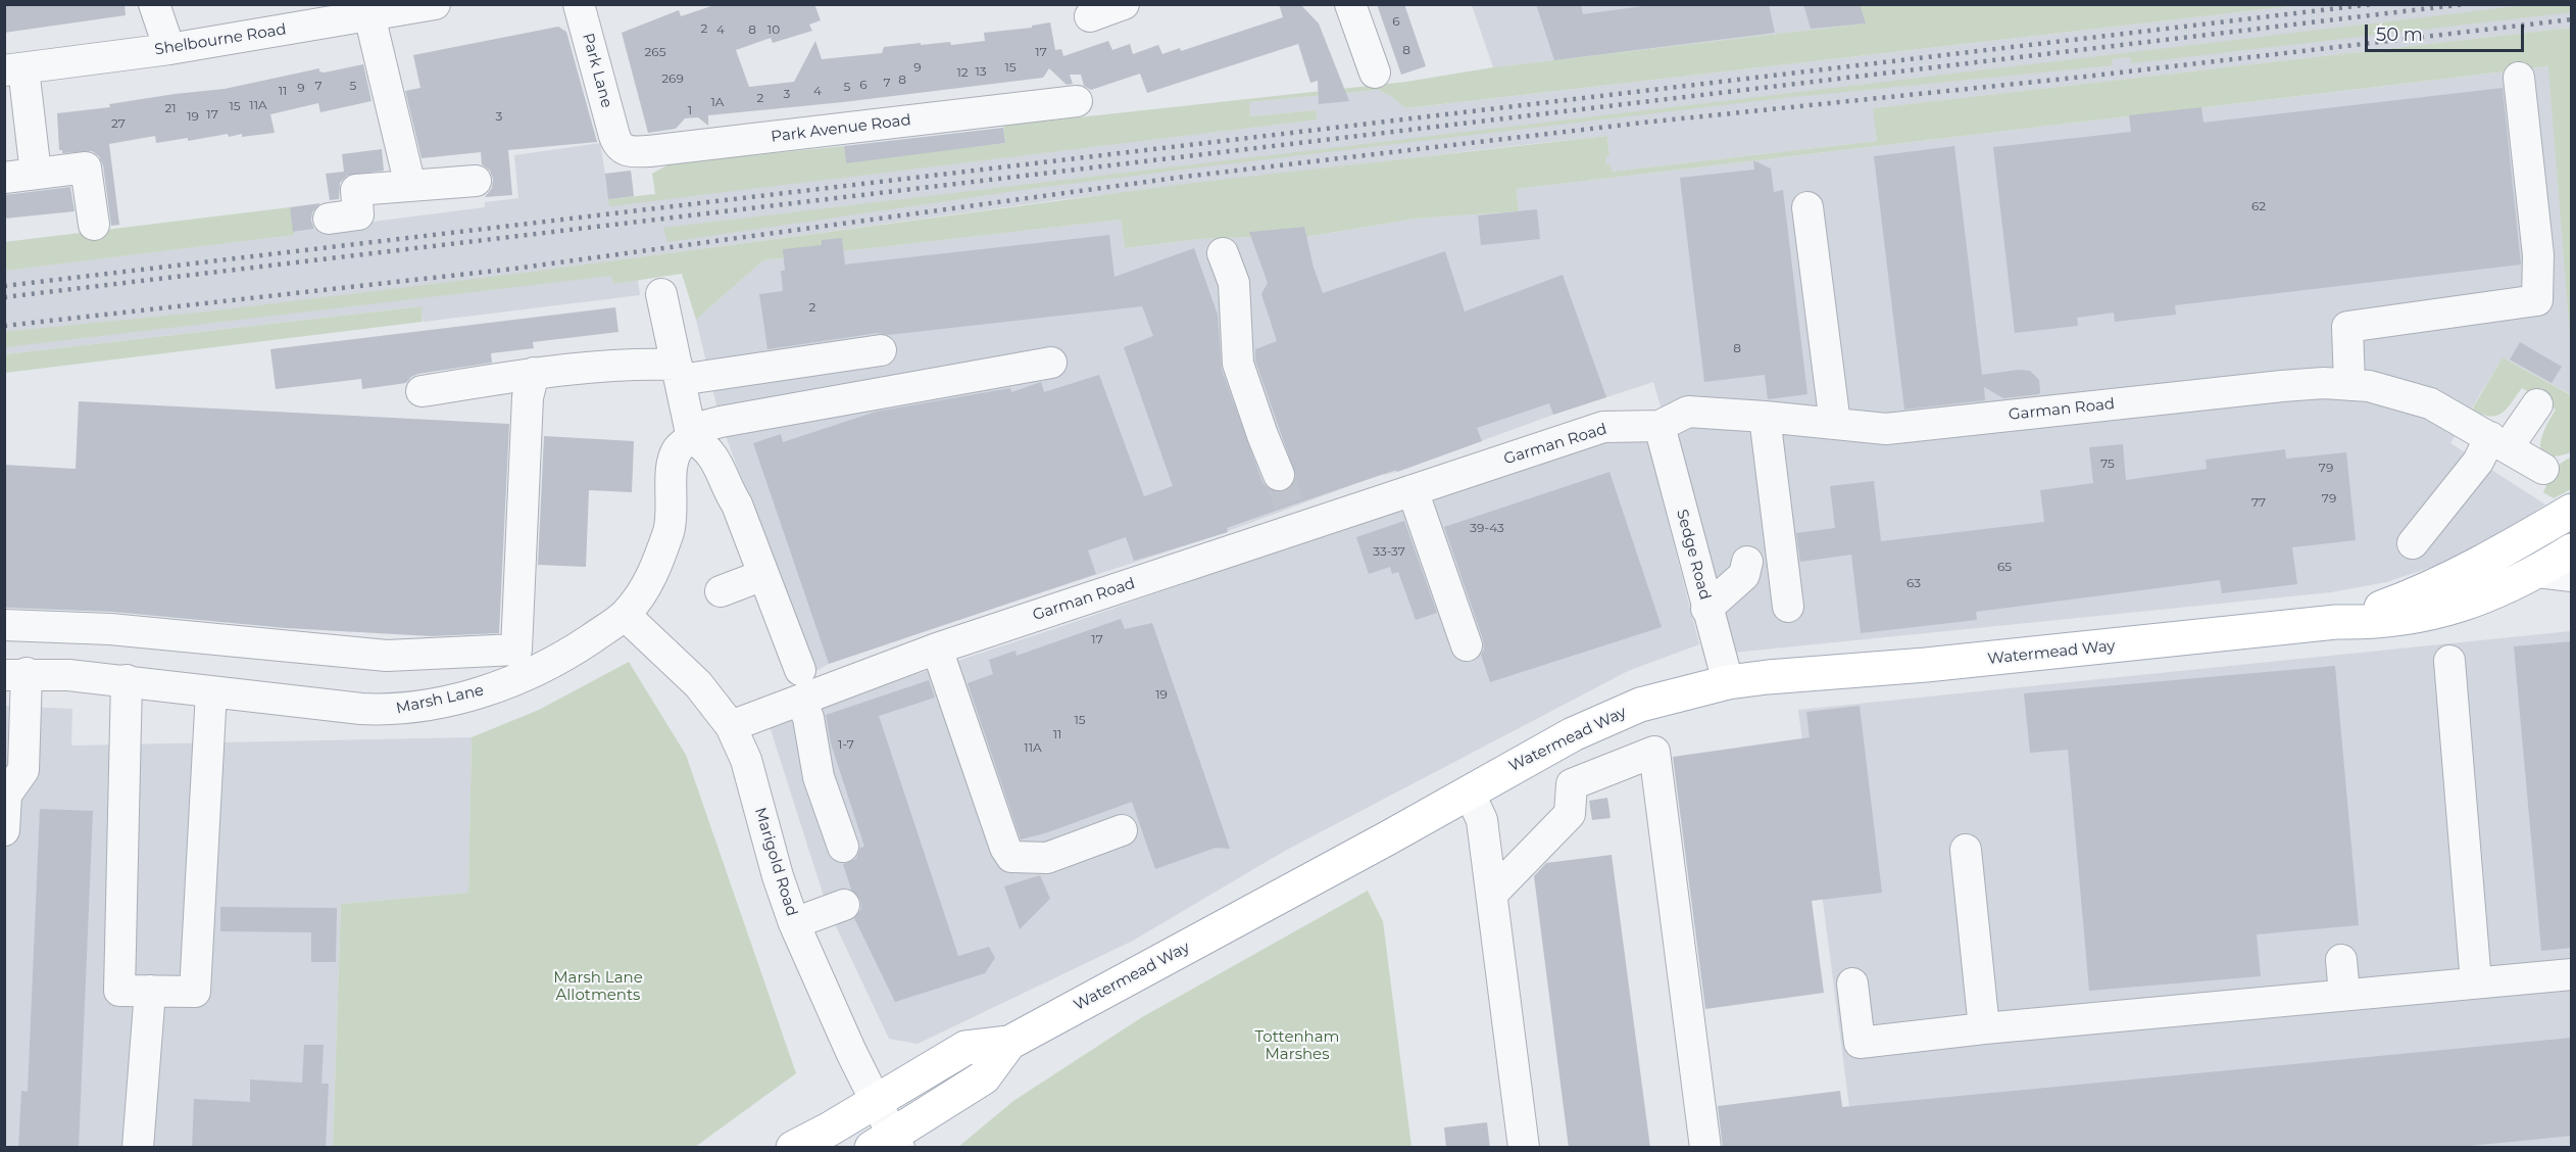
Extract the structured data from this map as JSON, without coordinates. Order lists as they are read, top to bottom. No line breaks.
{"streets":{"main road":["Watermead Way"],"street":["Shelbourne Road","Park Lane","Park Avenue Road","Garman Road","Sedge Road","Marsh Lane","Marigold Road"]},"crossings":[["Park Lane","Park Avenue Road"],["Garman Road","Sedge Road"],["Garman Road","Marigold Road"],["Sedge Road","Watermead Way"],["Watermead Way","Marigold Road"],["Marsh Lane","Marigold Road"]],"parks":["Marsh Lane Allotments","Tottenham Marshes"],"house_numbers":["6","2","4","8","10","8","265","17","9","15","13","12","269","8","7","6","7","5","5","9","11","4","3","2","1A","11A","15","21","1","17","19","3","27","62","2","8","75","79","79","77","39-43","33-37","65","63","17","19","15","11","1-7","11A"],"scale_bar":"50 m"}
